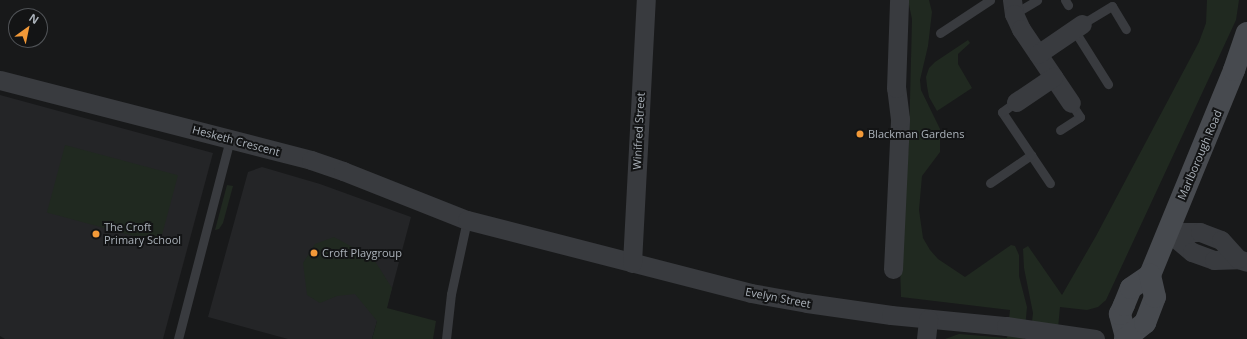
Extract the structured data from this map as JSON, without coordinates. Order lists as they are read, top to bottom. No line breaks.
{"streets":{"main road":["Marlborough Road"],"street":["Winifred Street","Hesketh Crescent","Evelyn Street"]},"crossings":[["Winifred Street","Evelyn Street"],["Hesketh Crescent","Evelyn Street"]],"places":["Blackman Gardens","The Croft Primary School","Croft Playgroup"],"north":"top right"}
